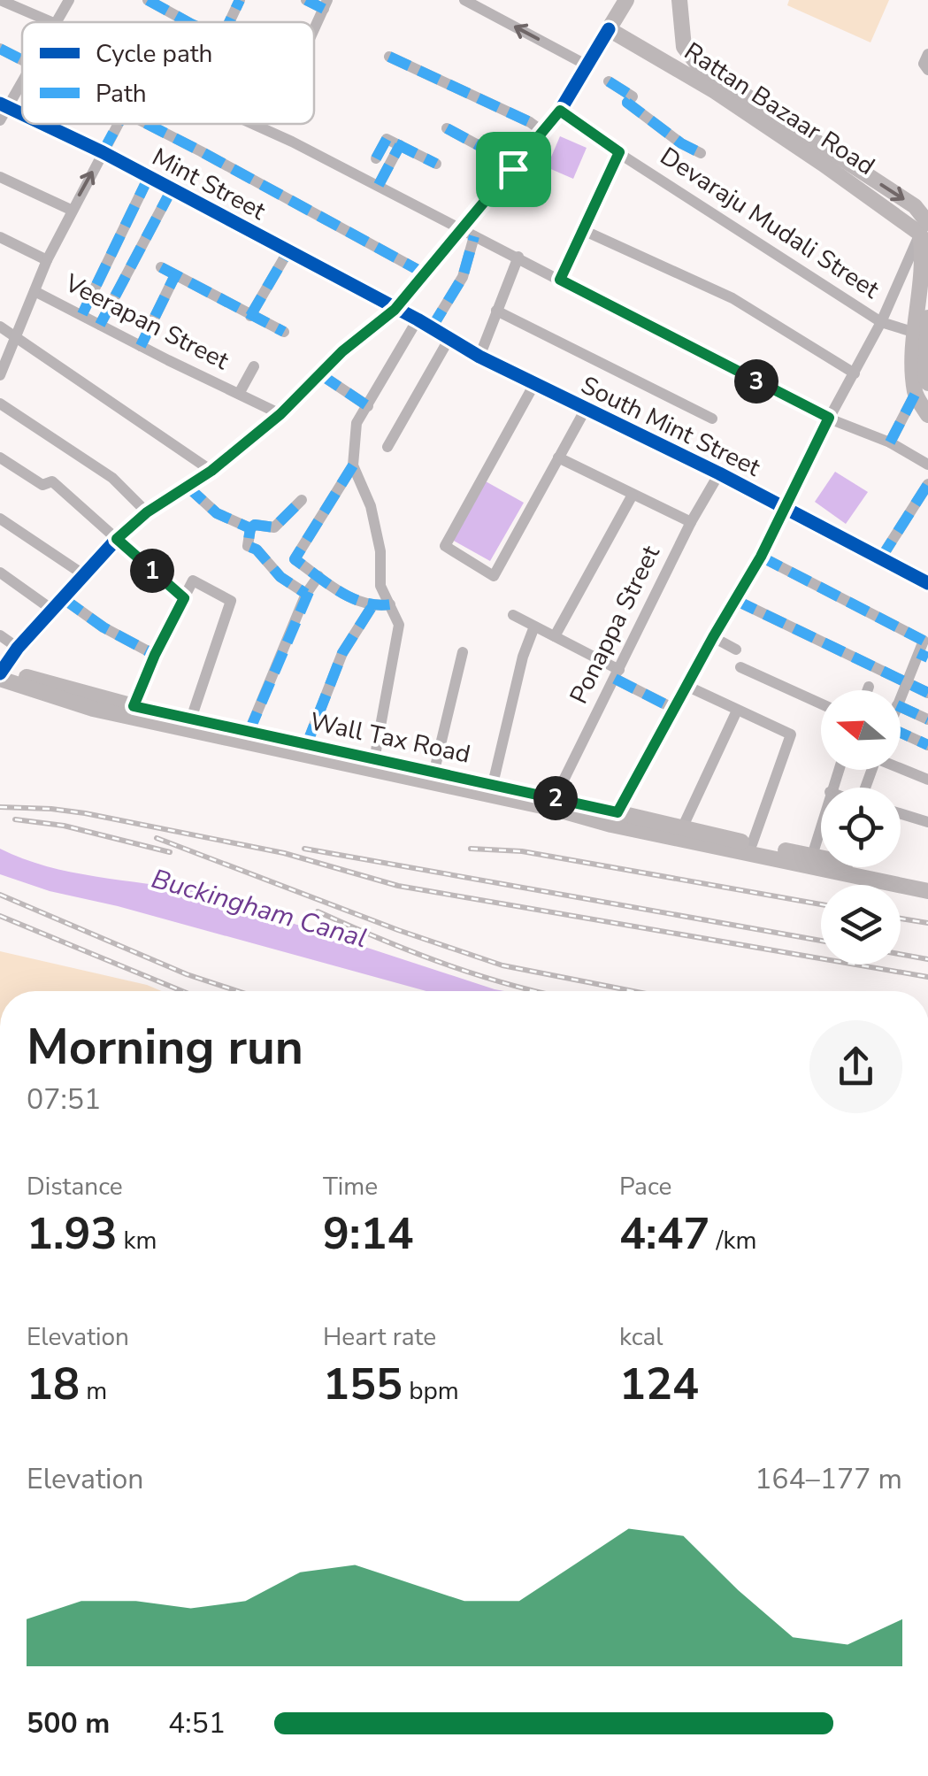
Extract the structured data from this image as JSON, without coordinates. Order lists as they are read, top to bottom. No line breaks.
{"streets":{"main road":["Rattan Bazaar Road","Wall Tax Road"],"street":["Mint Street","Devaraju Mudali Street","Veerapan Street","South Mint Street","Ponappa Street"]},"crossings":[["Mint Street","South Mint Street"],["South Mint Street","Ponappa Street"],["Ponappa Street","Wall Tax Road"]],"water":["Buckingham Canal"],"legend":["Cycle path","Path"],"north":"left","page":{"pins":["3","1","2"],"heading":["Morning run","07:51"],"stats":[["Distance","1.93 km"],["Time","9:14"],["Pace","4:47 /km"],["Elevation","18 m"],["Heart rate","155 bpm"],["kcal","124"]],"chart":["Elevation","164–177 m"],"list":[{"name":"500 m","note":"4:51"}]}}
